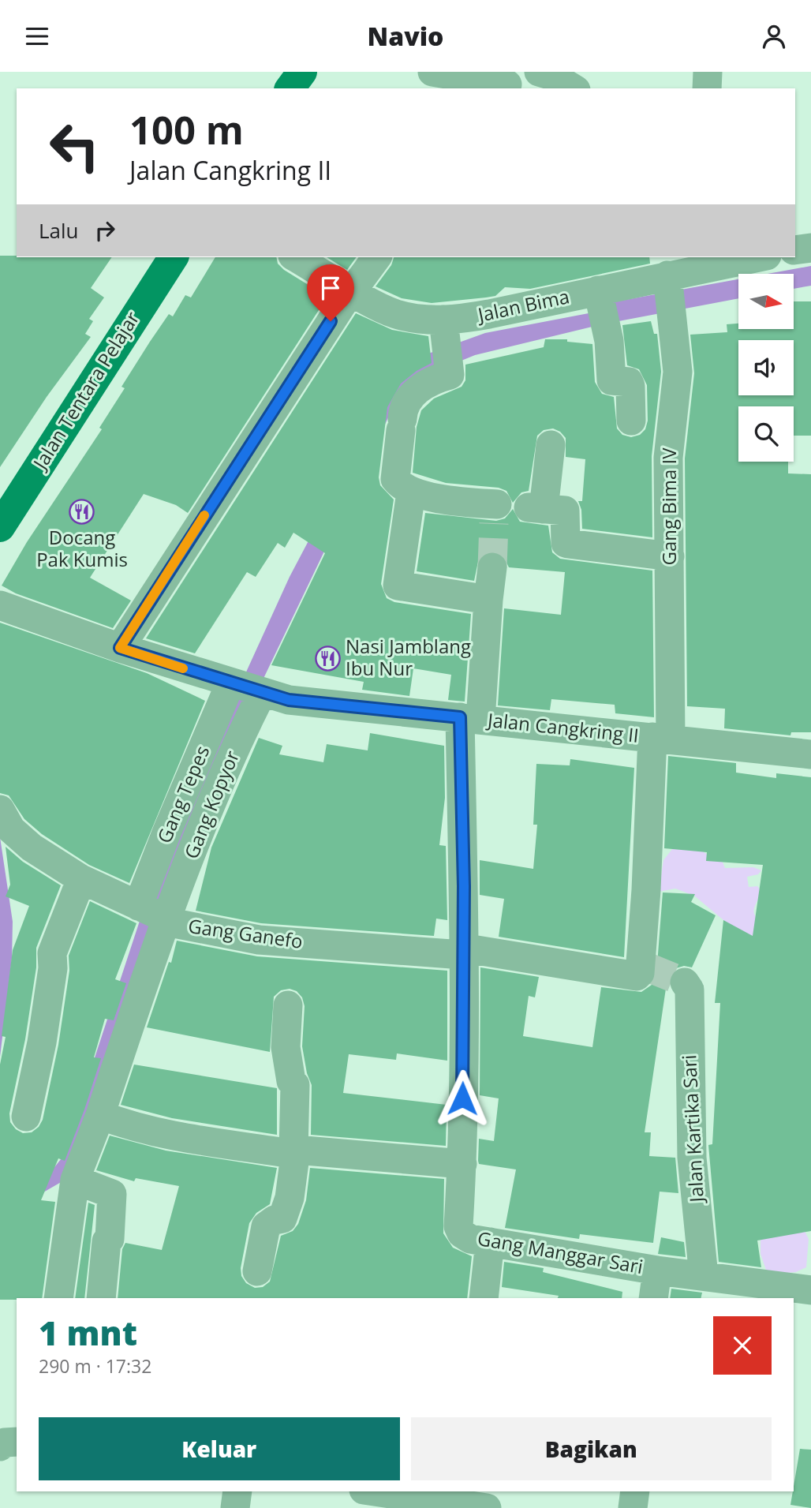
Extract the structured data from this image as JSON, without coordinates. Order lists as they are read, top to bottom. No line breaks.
{"streets":{"main road":["Jalan Tentara Pelajar"],"street":["Jalan Bima","Gang Bima IV","Jalan Cangkring II","Gang Tepes","Gang Kopyor","Gang Ganefo","Jalan Kartika Sari","Gang Manggar Sari"]},"crossings":[["Jalan Bima","Gang Bima IV"],["Gang Bima IV","Jalan Cangkring II"],["Gang Bima IV","Gang Ganefo"],["Jalan Cangkring II","Gang Tepes"],["Jalan Cangkring II","Gang Ganefo"],["Jalan Cangkring II","Gang Manggar Sari"],["Gang Tepes","Gang Kopyor"],["Gang Kopyor","Gang Ganefo"],["Gang Ganefo","Gang Manggar Sari"],["Jalan Kartika Sari","Gang Manggar Sari"]],"places":{"restaurant":["Docang Pak Kumis","Nasi Jamblang Ibu Nur"]},"north":"right","page":{"header":"Navio","turn":["100 m","Jalan Cangkring II"],"then":"Lalu","heading":["1 mnt","290 m · 17:32"],"buttons":["Keluar","Bagikan"]}}
